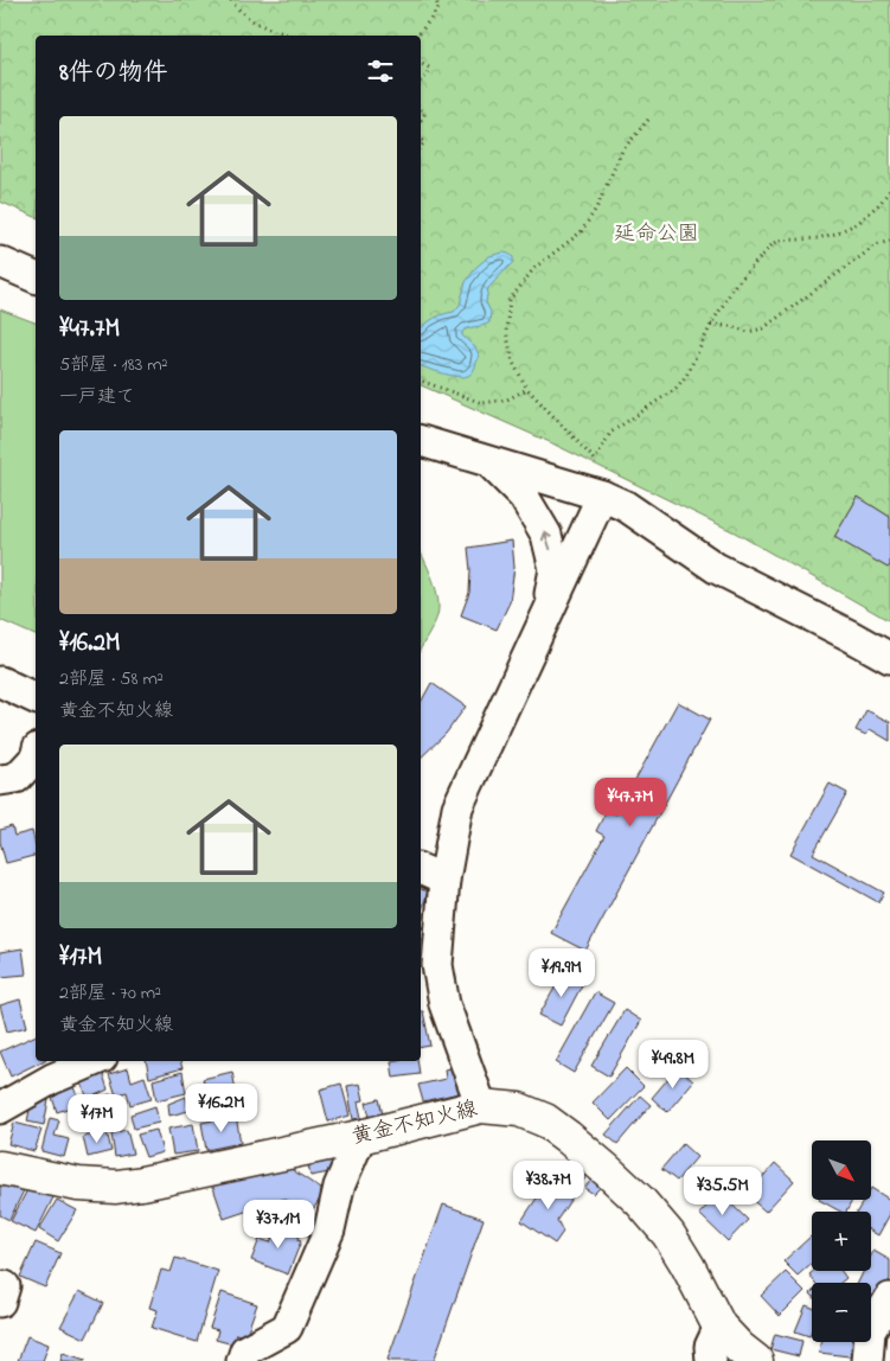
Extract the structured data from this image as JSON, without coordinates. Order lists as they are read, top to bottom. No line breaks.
{"streets":{"main road":["黄金不知火線"]},"parks":["延命公園"],"north":"bottom right","page":{"heading":"8件の物件","list":[{"name":"¥47.7M","note":"5部屋 · 183 m² · 一戸建て"},{"name":"¥16.2M","note":"2部屋 · 58 m² · 黄金不知火線"},{"name":"¥17M","note":"2部屋 · 70 m² · 黄金不知火線"}],"price":["¥47.7M","¥19.9M","¥49.8M","¥16.2M","¥17M","¥38.7M","¥35.5M","¥37.1M"],"map_buttons":["+","−"]}}
